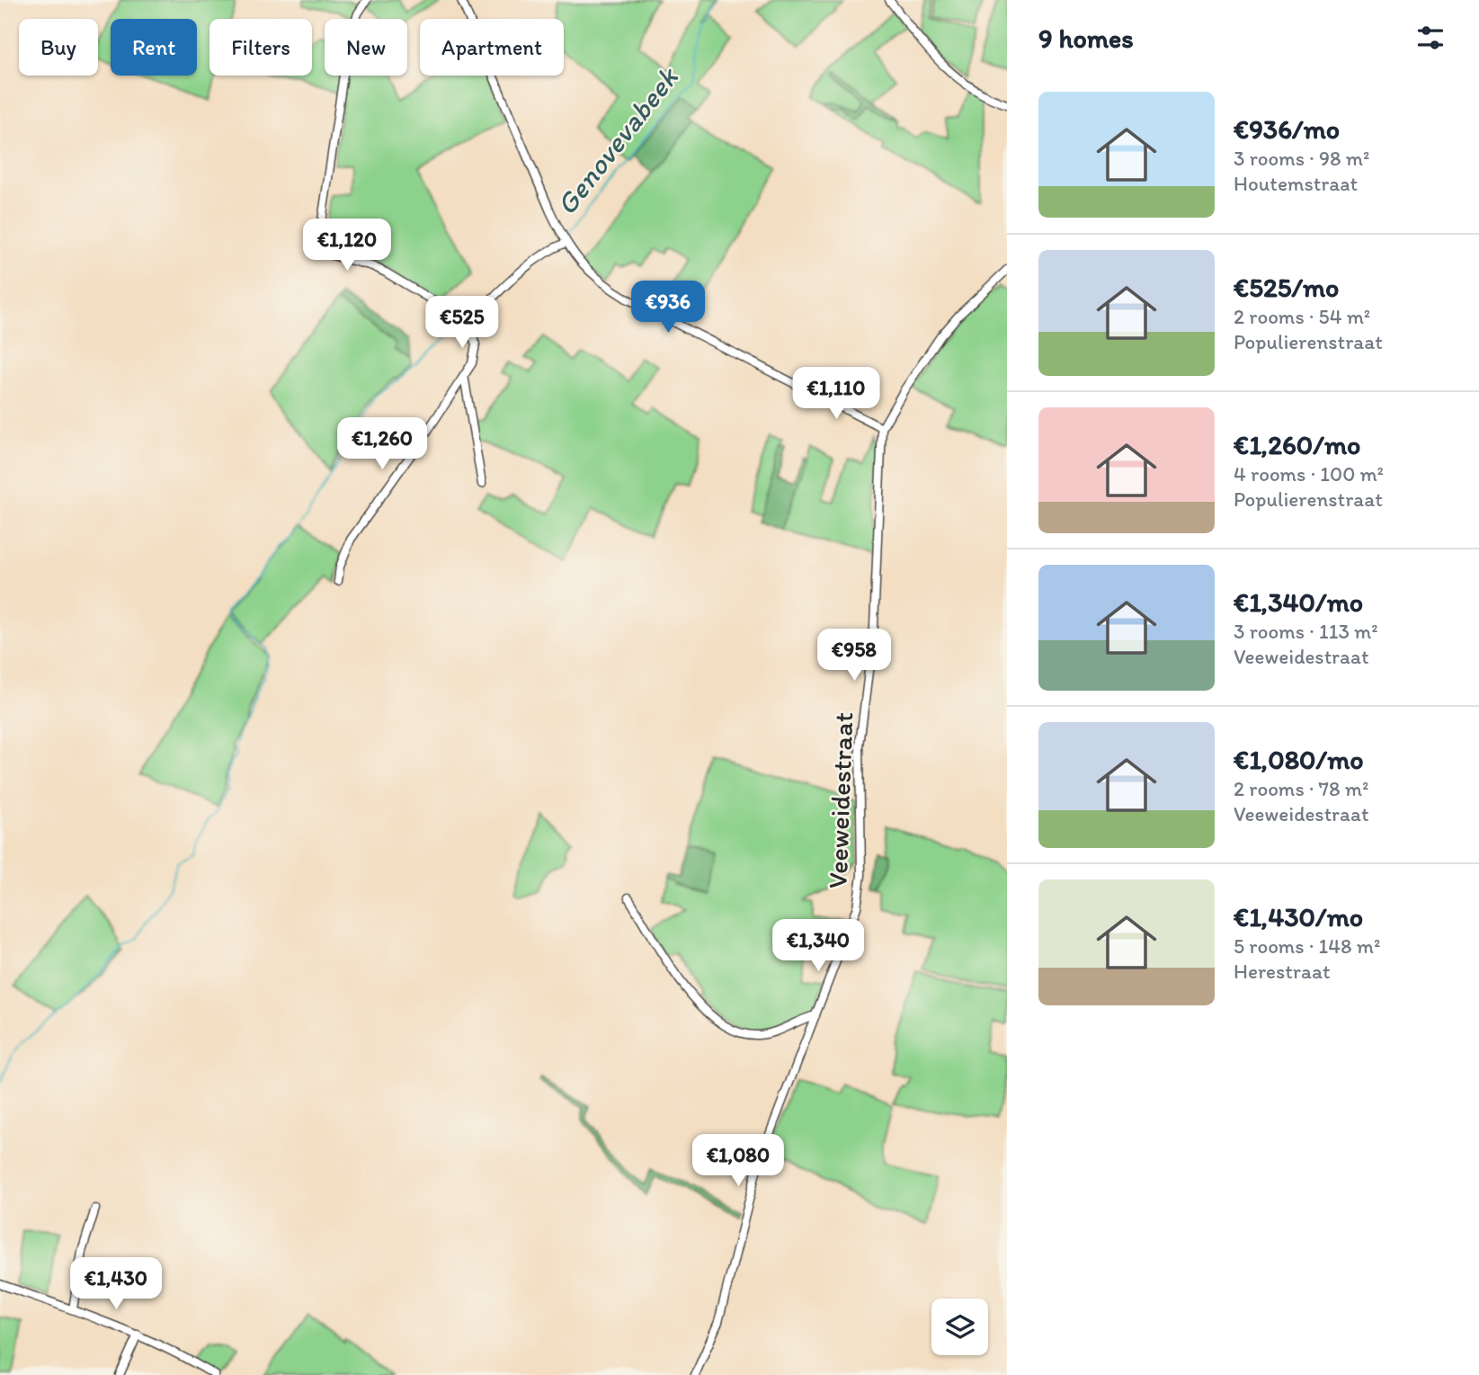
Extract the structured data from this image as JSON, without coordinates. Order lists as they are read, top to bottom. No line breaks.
{"streets":{"street":["Veeweidestraat"]},"water":["Genovevabeek"],"page":{"heading":"9 homes","chip":["Buy","Rent","Filters","New","Apartment"],"list":[{"name":"€936/mo","note":"3 rooms · 98 m² · Houtemstraat"},{"name":"€525/mo","note":"2 rooms · 54 m² · Populierenstraat"},{"name":"€1,260/mo","note":"4 rooms · 100 m² · Populierenstraat"},{"name":"€1,340/mo","note":"3 rooms · 113 m² · Veeweidestraat"},{"name":"€1,080/mo","note":"2 rooms · 78 m² · Veeweidestraat"},{"name":"€1,430/mo","note":"5 rooms · 148 m² · Herestraat"}],"price":["€1,120","€936","€525","€1,110","€1,260","€958","€1,340","€1,080","€1,430"]}}
